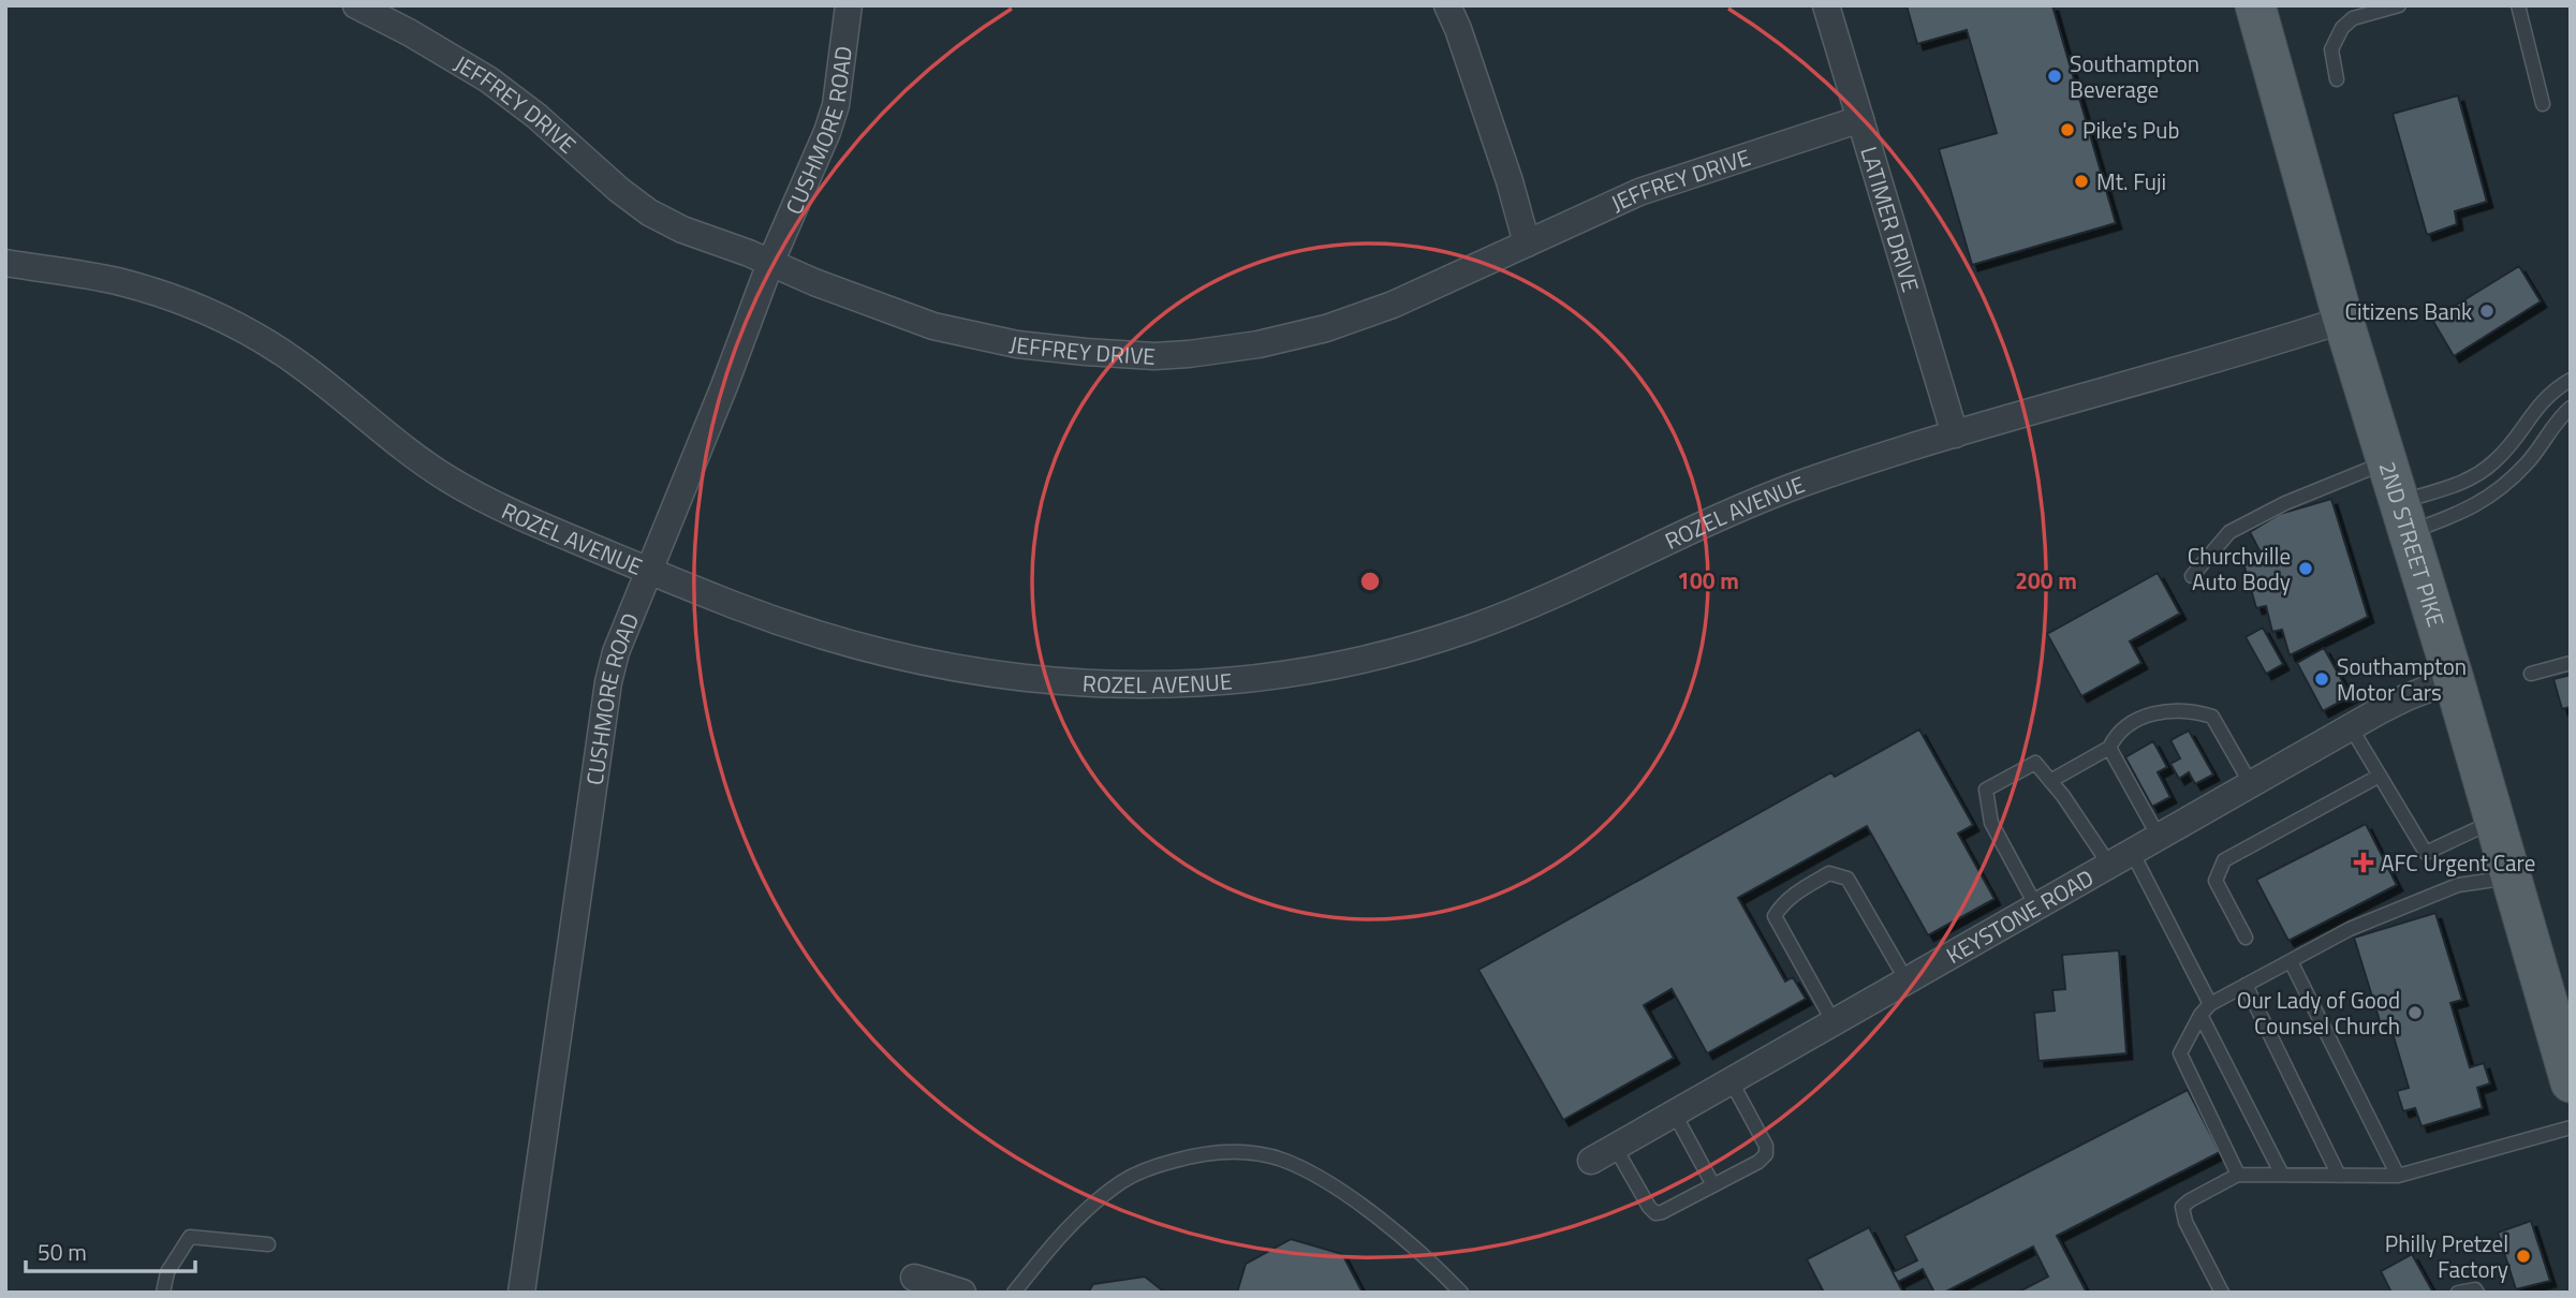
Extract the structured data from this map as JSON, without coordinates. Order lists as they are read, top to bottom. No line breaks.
{"streets":{"main road":["2ND STREET PIKE"],"street":["JEFFREY DRIVE","CUSHMORE ROAD","LATIMER DRIVE","ROZEL AVENUE","KEYSTONE ROAD"]},"crossings":[["JEFFREY DRIVE","CUSHMORE ROAD"],["JEFFREY DRIVE","LATIMER DRIVE"],["CUSHMORE ROAD","ROZEL AVENUE"],["LATIMER DRIVE","ROZEL AVENUE"],["ROZEL AVENUE","2ND STREET PIKE"],["2ND STREET PIKE","KEYSTONE ROAD"]],"places":{"other":["Southampton Beverage","Pike's Pub","Mt. Fuji","Citizens Bank","Churchville Auto Body","Southampton Motor Cars","Our Lady of Good Counsel Church","Philly Pretzel Factory"],"health":["AFC Urgent Care"]},"scale_bar":"50 m","rings":["100 m","200 m"]}
